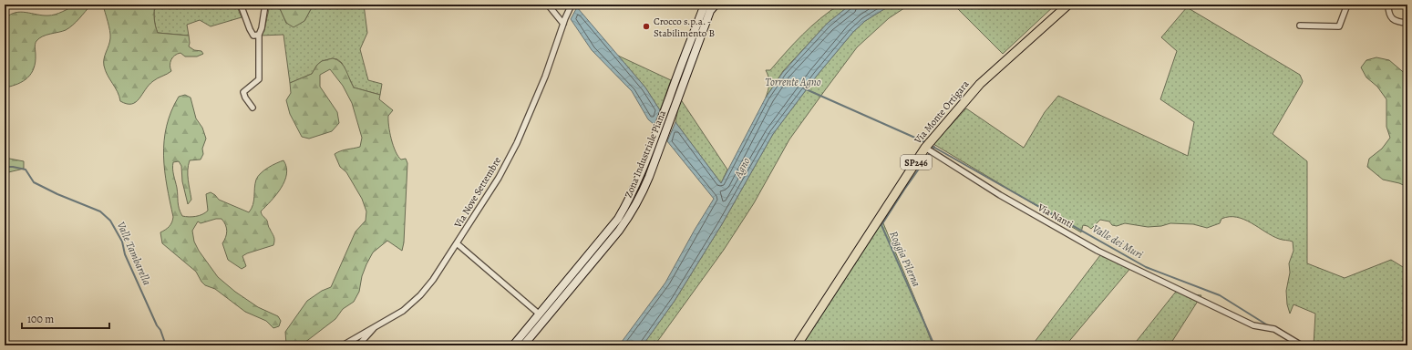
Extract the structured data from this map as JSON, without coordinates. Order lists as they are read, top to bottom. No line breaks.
{"streets":{"main road":["Via Monte Ortigara","Zona Industriale Piana","SP246"],"street":["Via Nove Settembre","Via Nanti"]},"crossings":[["Via Monte Ortigara","Via Nanti"]],"water":["Torrente Agno","Agno","Valle dei Muri","Valle Tambarella","Roggia Pilerna"],"places":["Crocco s.p.a. - Stabilimento B"],"scale_bar":"100 m"}
